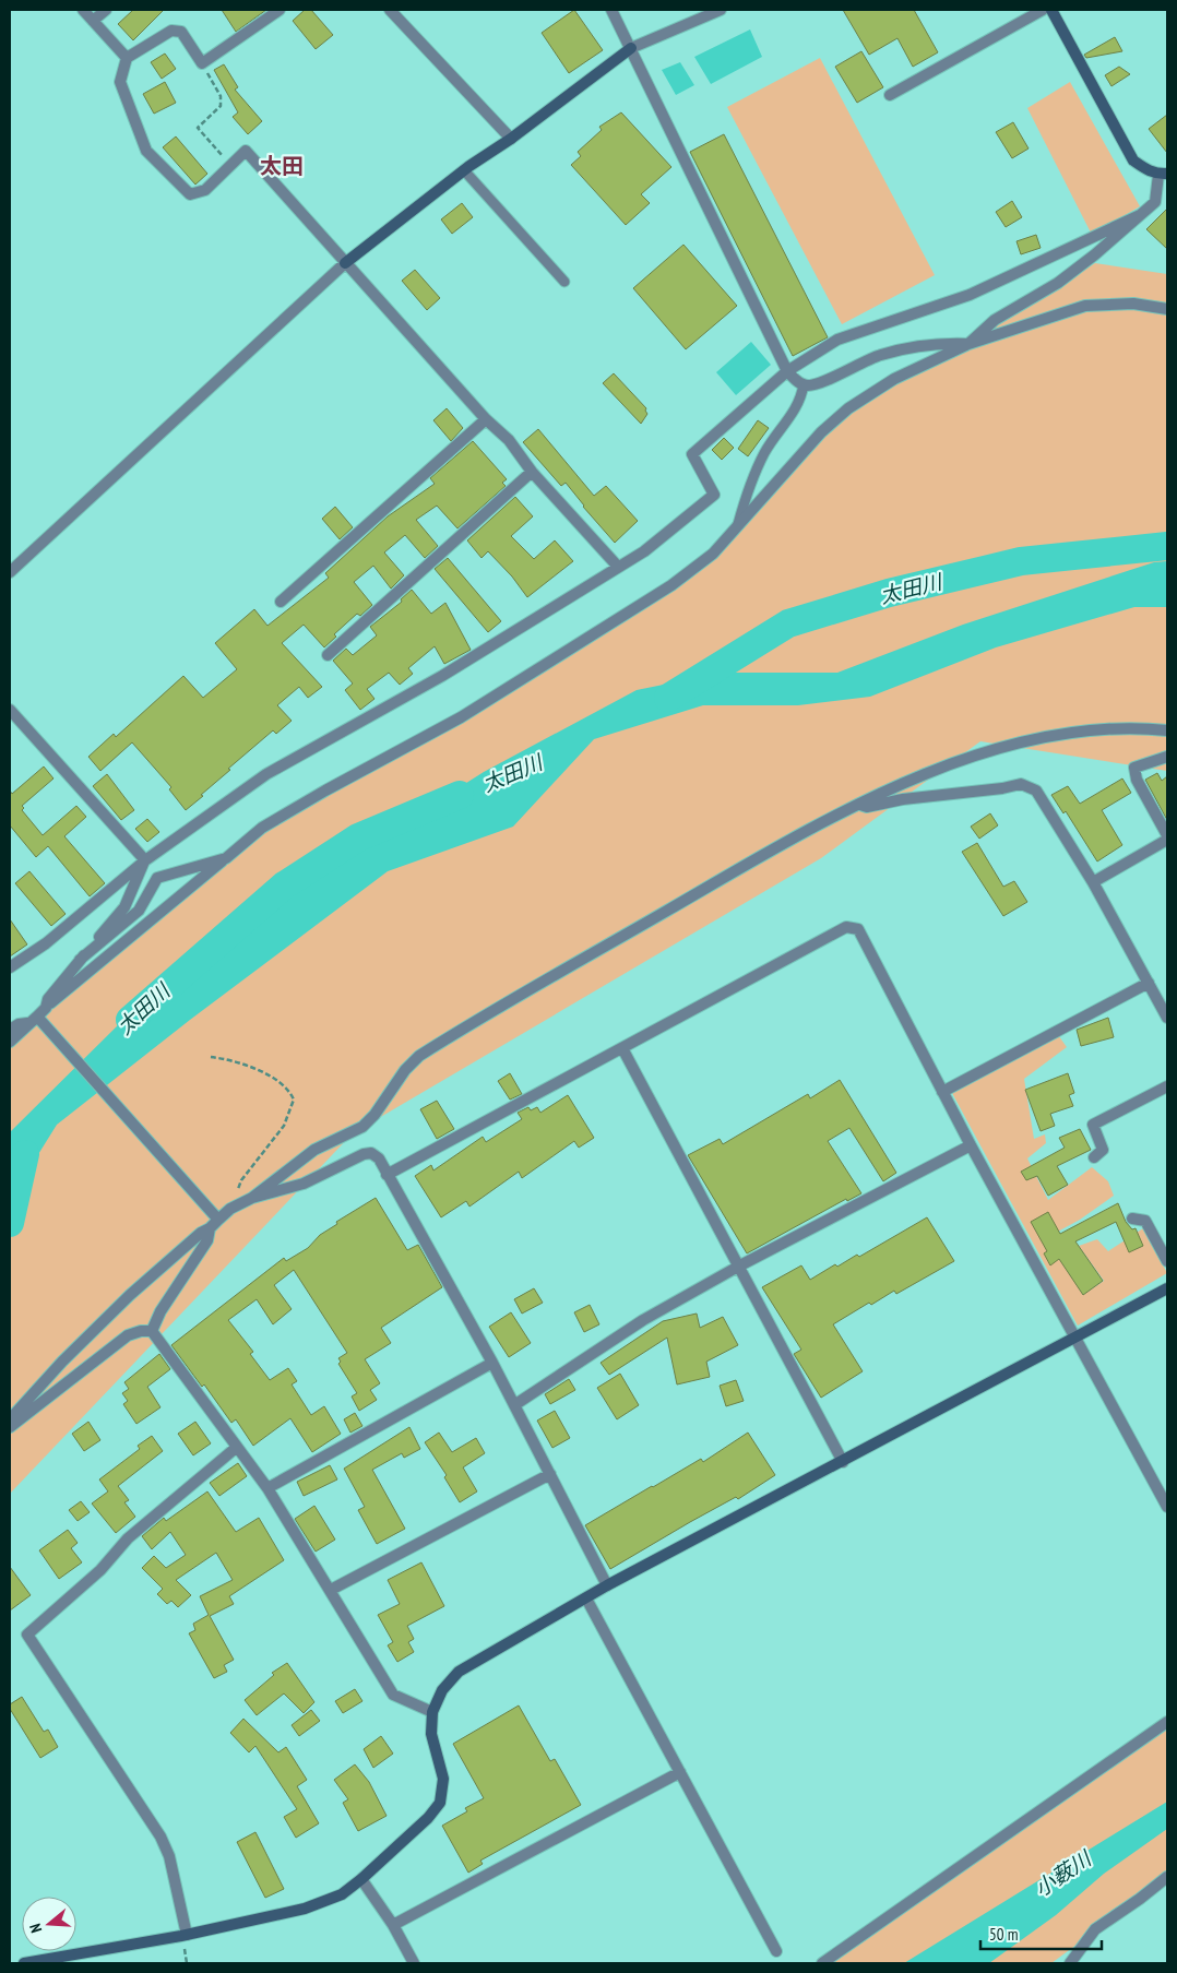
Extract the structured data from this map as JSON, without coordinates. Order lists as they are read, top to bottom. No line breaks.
{"districts":["太田"],"water":["太田川","小薮川"],"scale_bar":"50 m","north":"left"}
